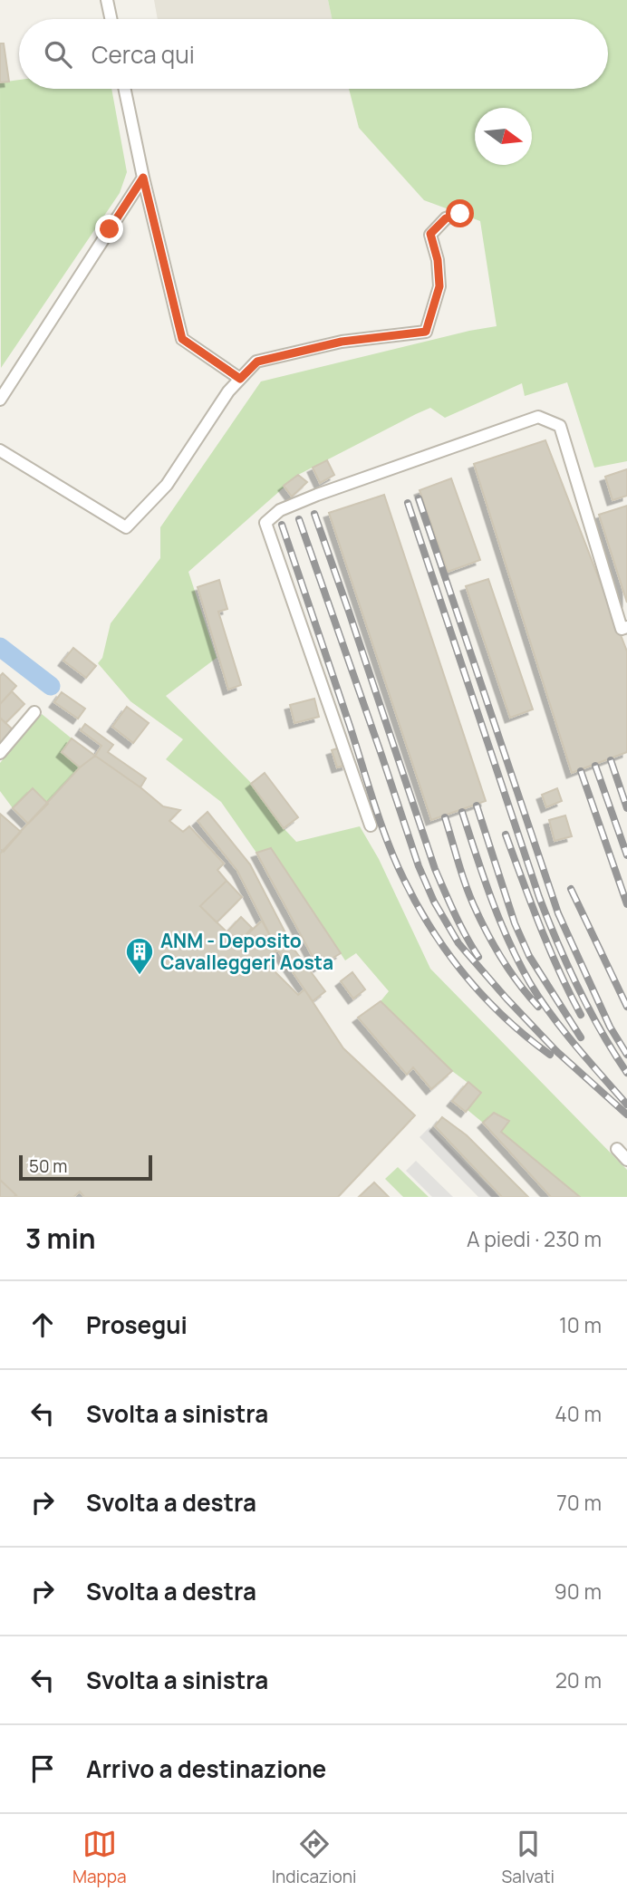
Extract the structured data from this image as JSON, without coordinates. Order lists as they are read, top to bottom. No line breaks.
{"places":{"building":["ANM - Deposito Cavalleggeri Aosta"]},"scale_bar":"50 m","north":"right","page":{"search":"Cerca qui","scale":"50 m","heading":["3 min","A piedi · 230 m"],"list":[["Prosegui","10 m"],["Svolta a sinistra","40 m"],["Svolta a destra","70 m"],["Svolta a destra","90 m"],["Svolta a sinistra","20 m"],"Arrivo a destinazione"],"nav":["Mappa","Indicazioni","Salvati"]}}
